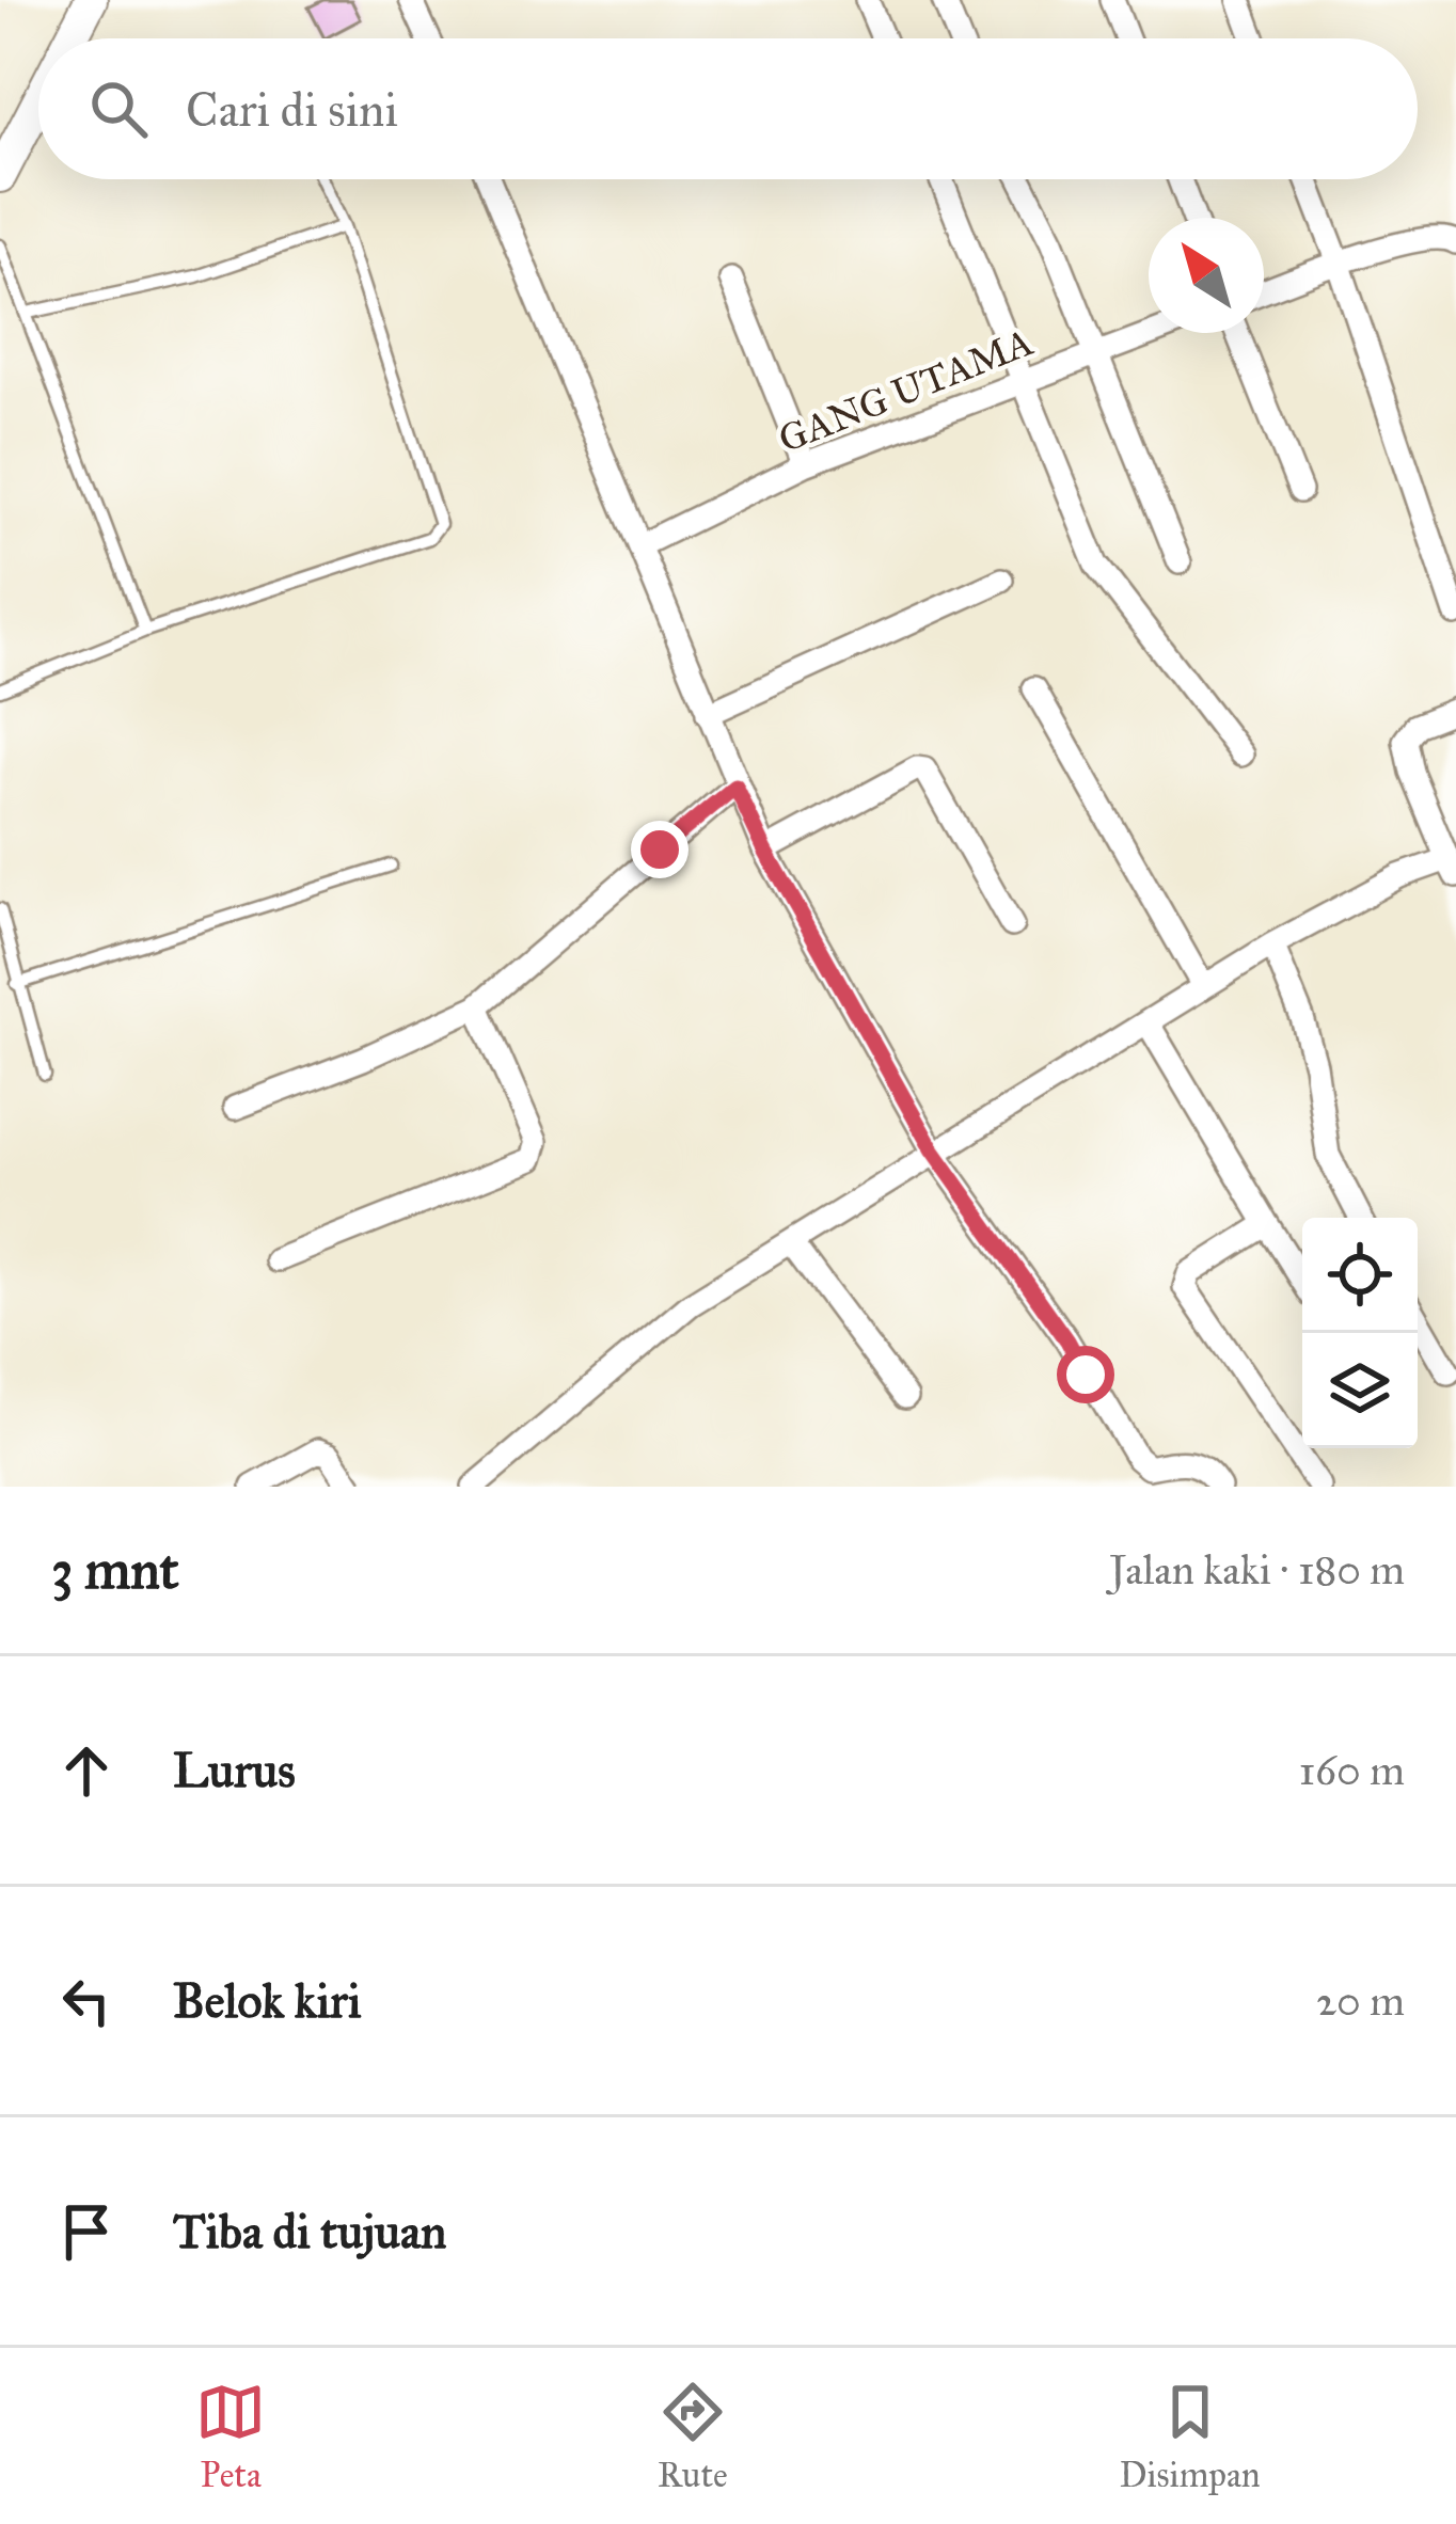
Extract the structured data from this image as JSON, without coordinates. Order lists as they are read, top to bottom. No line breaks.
{"streets":{"street":["GANG UTAMA"]},"north":"top left","page":{"search":"Cari di sini","heading":["3 mnt","Jalan kaki · 180 m"],"list":[["Lurus","160 m"],["Belok kiri","20 m"],"Tiba di tujuan"],"nav":["Peta","Rute","Disimpan"]}}
